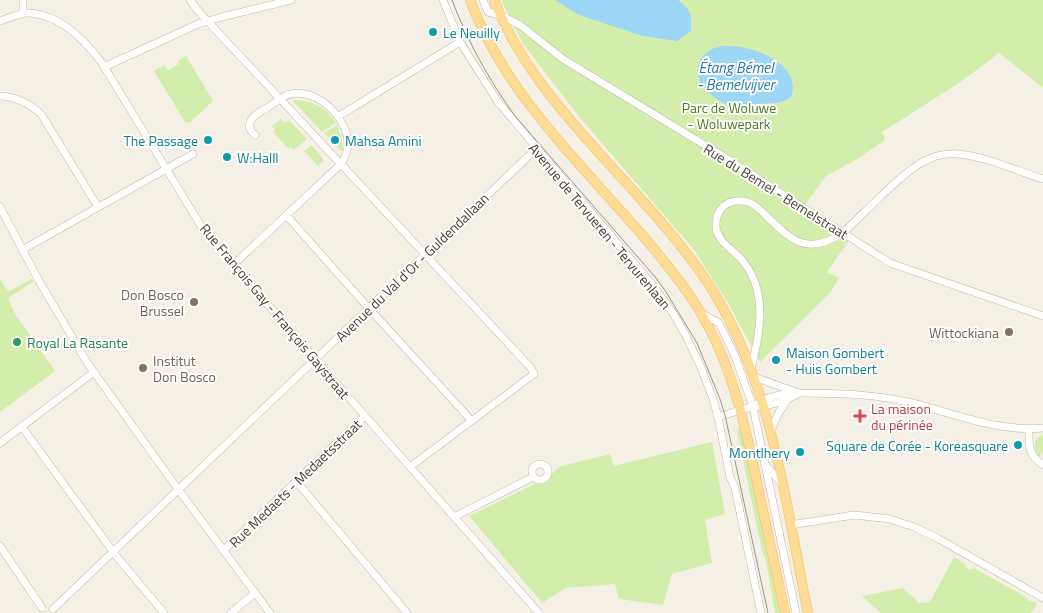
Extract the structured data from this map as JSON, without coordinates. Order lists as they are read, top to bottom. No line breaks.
{"streets":{"main road":["Avenue de Tervueren - Tervurenlaan"],"street":["Rue du Bemel - Bemelstraat","Avenue du Val d'Or - Guldendallaan","Rue François Gay - François Gaystraat","Rue Medaets - Medaetsstraat"]},"crossings":[["Rue du Bemel - Bemelstraat","Avenue de Tervueren - Tervurenlaan"],["Avenue de Tervueren - Tervurenlaan","Avenue du Val d'Or - Guldendallaan"],["Avenue du Val d'Or - Guldendallaan","Rue François Gay - François Gaystraat"],["Rue François Gay - François Gaystraat","Rue Medaets - Medaetsstraat"]],"water":["Étang Bémel - Bemelvijver"],"parks":["Parc de Woluwe - Woluwepark"],"places":{"other":["Le Neuilly","The Passage","Mahsa Amini","W:Halll","Don Bosco Brussel","Wittockiana","Royal La Rasante","Maison Gombert - Huis Gombert","Institut Don Bosco","Square de Corée - Koreasquare","Montlhery"],"health":["La maison du périnée"]}}
